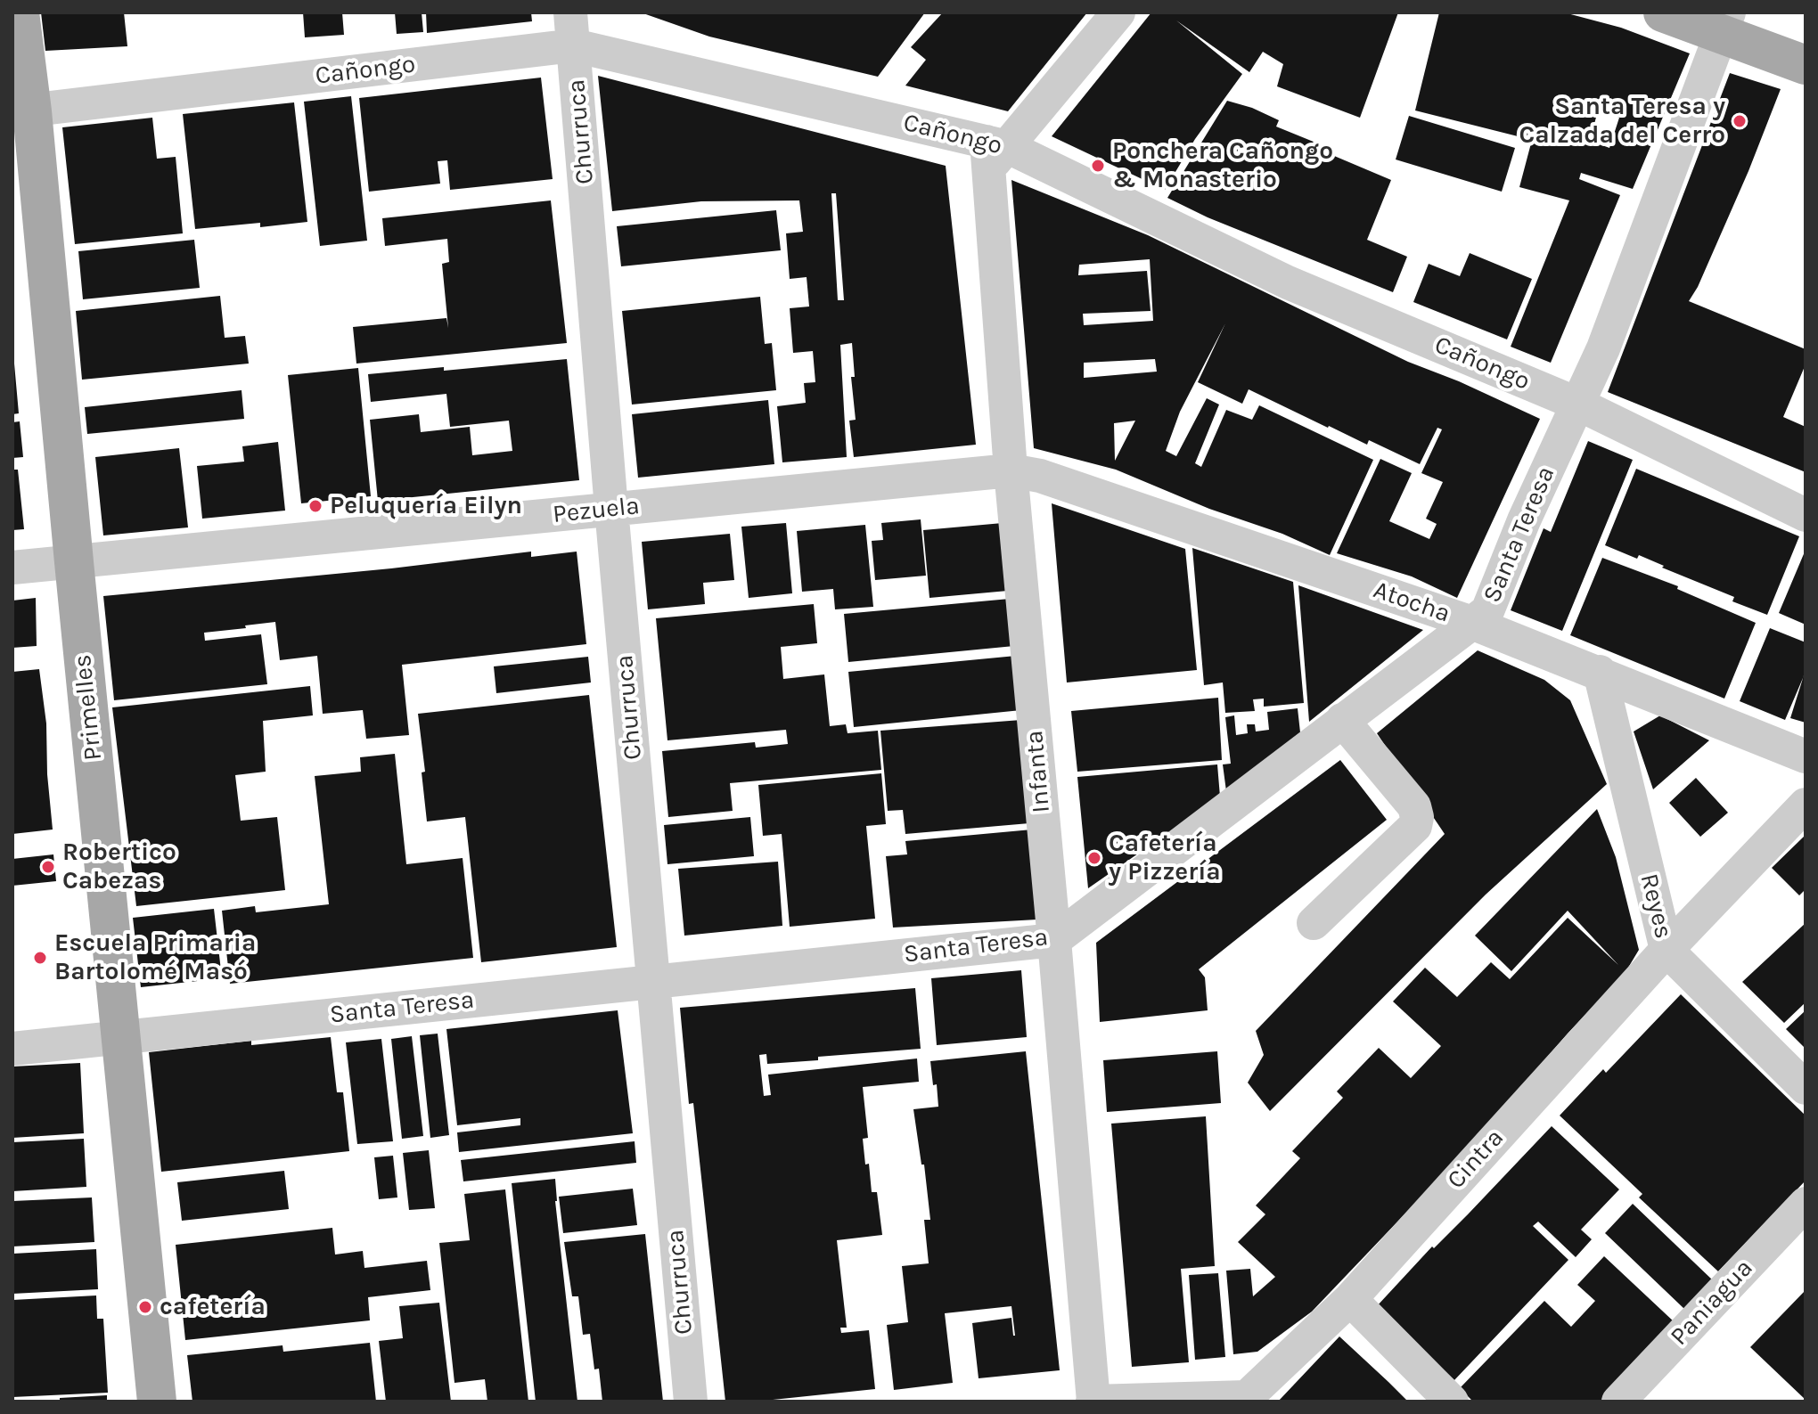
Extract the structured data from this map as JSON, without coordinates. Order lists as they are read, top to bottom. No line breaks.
{"streets":{"main road":["Primelles"],"street":["Cañongo","Churruca","Pezuela","Santa Teresa","Atocha","Infanta","Reyes","Cintra","Paniagua"]},"crossings":[["Cañongo","Churruca"],["Cañongo","Santa Teresa"],["Cañongo","Primelles"],["Cañongo","Infanta"],["Churruca","Pezuela"],["Churruca","Santa Teresa"],["Pezuela","Atocha"],["Pezuela","Primelles"],["Pezuela","Infanta"],["Santa Teresa","Atocha"],["Santa Teresa","Primelles"],["Santa Teresa","Infanta"],["Atocha","Infanta"],["Atocha","Reyes"],["Infanta","Cintra"],["Reyes","Cintra"]],"places":["Santa Teresa y Calzada del Cerro","Ponchera Cañongo & Monasterio","Peluquería Eilyn","Cafetería y Pizzería","Robertico Cabezas","Escuela Primaria Bartolomé Masó","cafetería"]}
